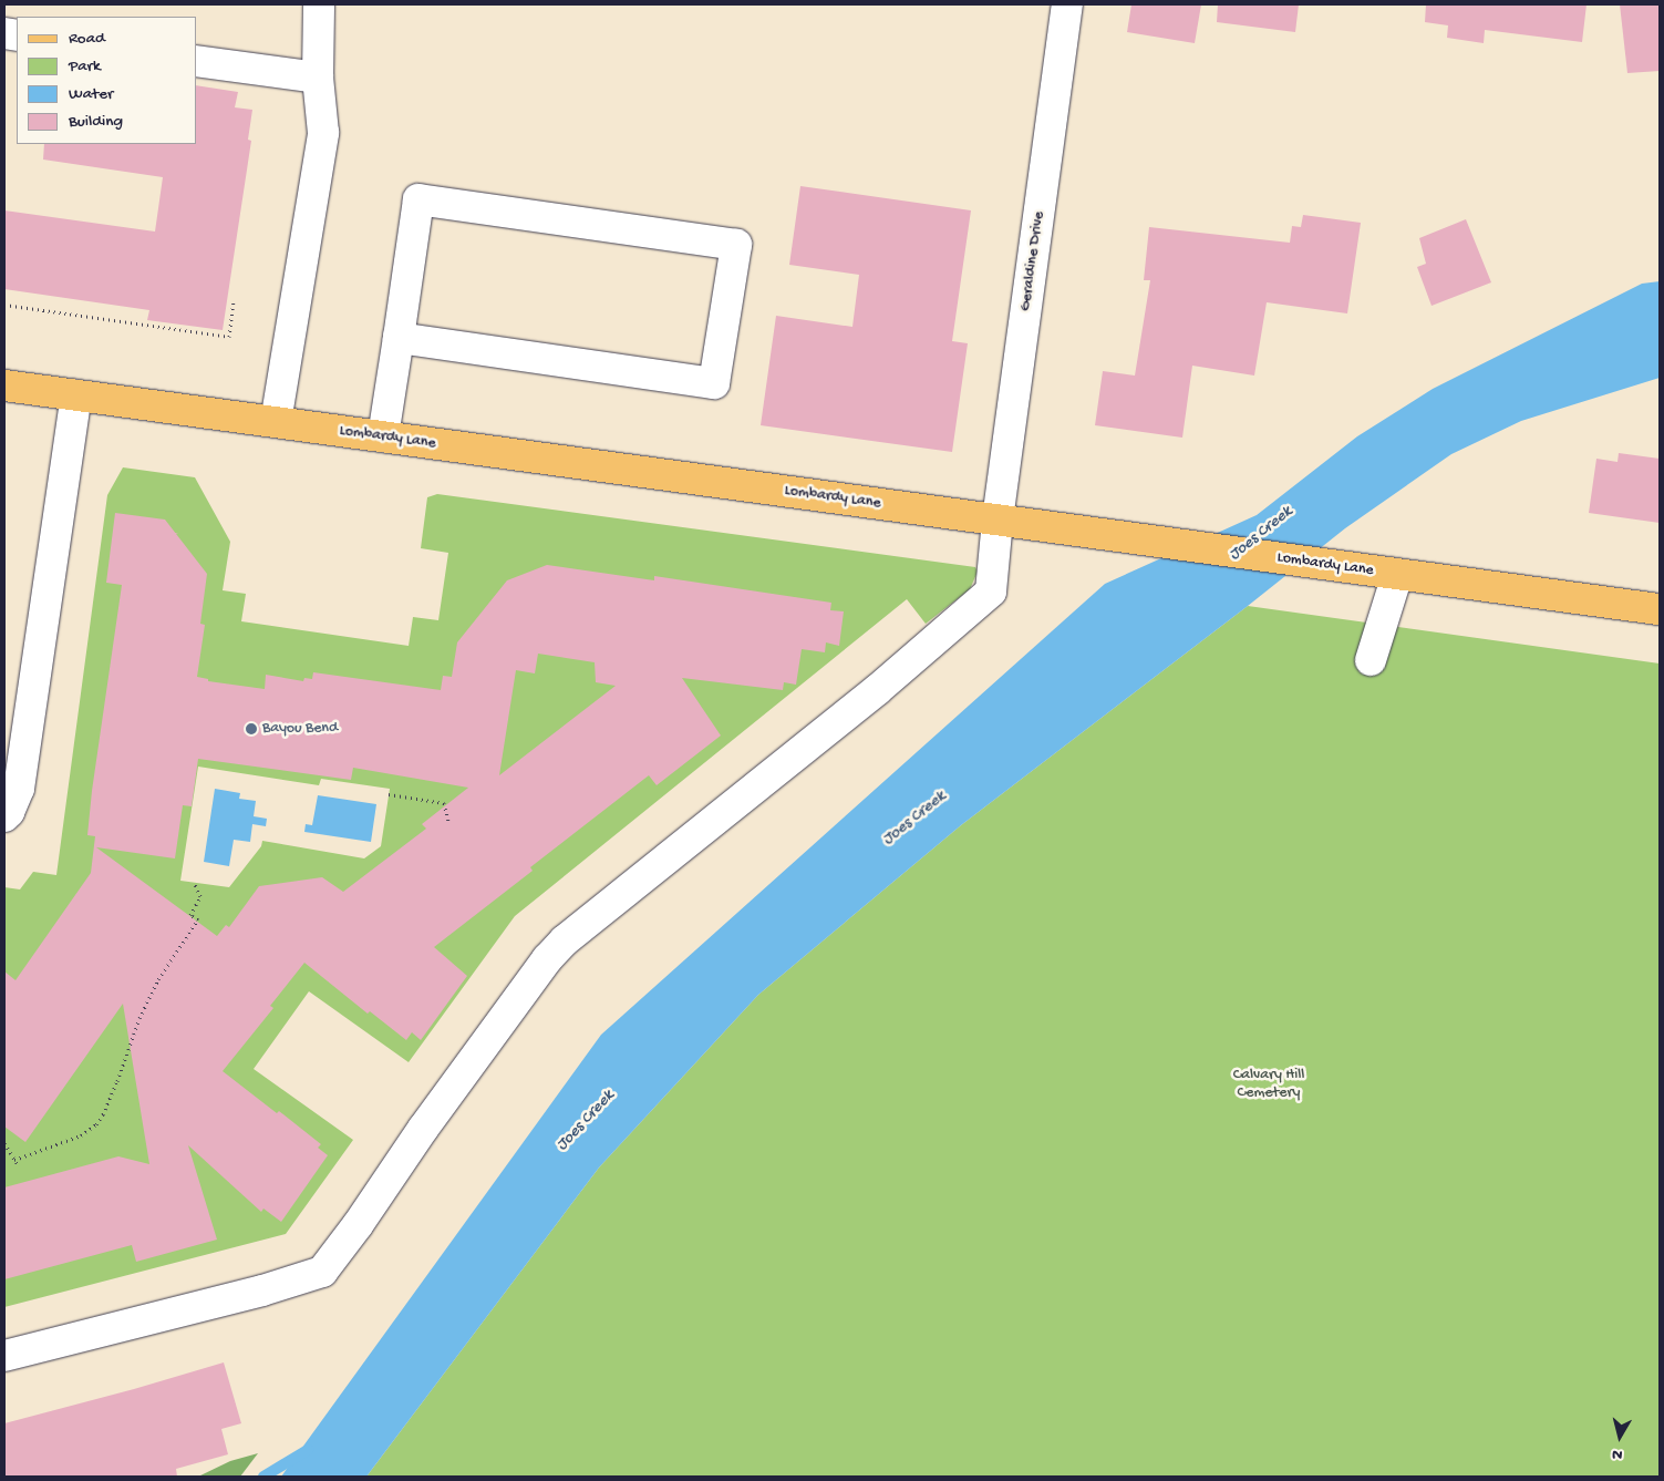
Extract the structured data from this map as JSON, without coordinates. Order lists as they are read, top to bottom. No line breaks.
{"streets":{"main road":["Lombardy Lane"],"street":["Geraldine Drive"]},"crossings":[["Geraldine Drive","Lombardy Lane"]],"water":["Joes Creek"],"parks":["Calvary Hill Cemetery"],"places":["Bayou Bend"],"legend":["Road","Park","Water","Building"],"north":"bottom"}
